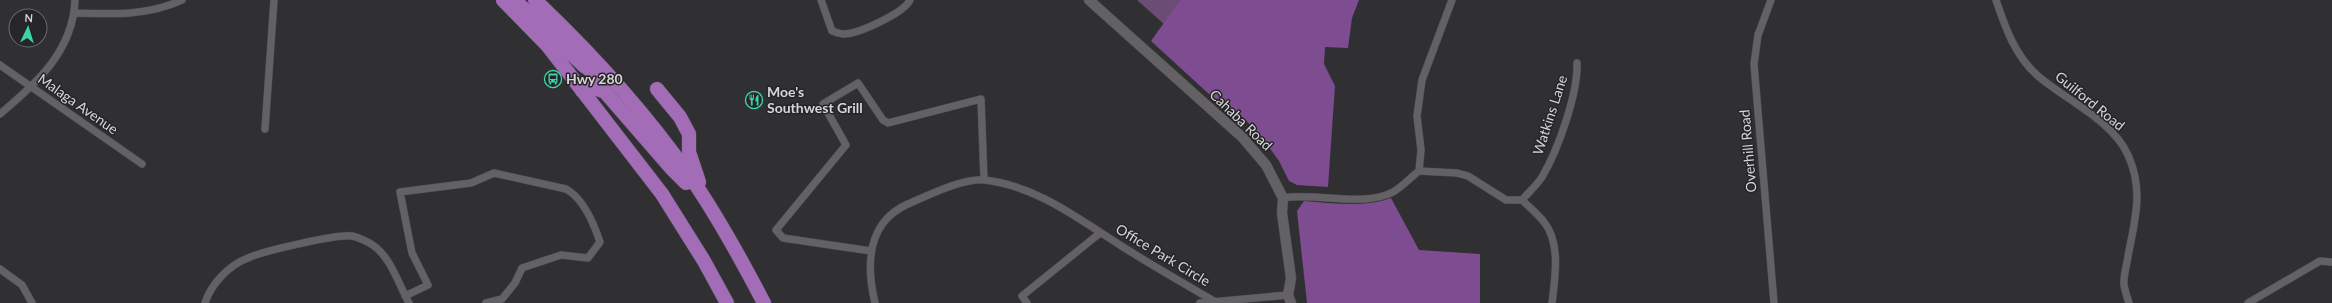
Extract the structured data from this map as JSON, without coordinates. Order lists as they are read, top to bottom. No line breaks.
{"streets":{"street":["Guilford Road","Malaga Avenue","Watkins Lane","Cahaba Road","Overhill Road","Office Park Circle"]},"crossings":[["Cahaba Road","Office Park Circle"]],"places":{"bus stop":["Hwy 280"],"restaurant":["Moe's Southwest Grill"]},"north":"top"}
